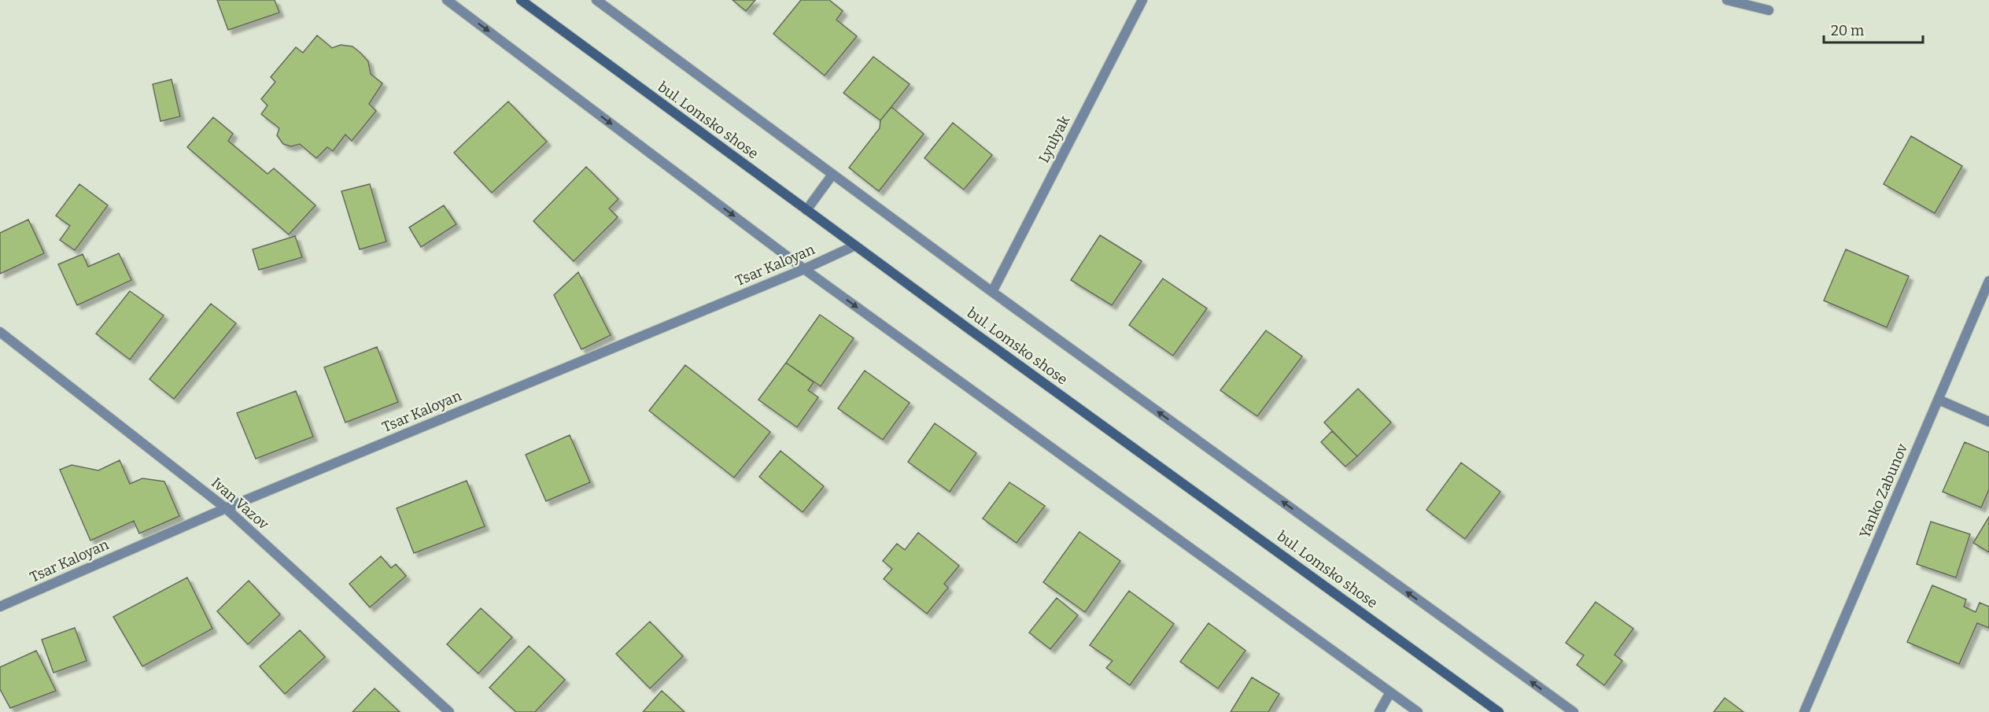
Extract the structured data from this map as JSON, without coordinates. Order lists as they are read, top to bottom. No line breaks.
{"streets":{"main road":["bul. Lomsko shose"],"street":["Lyulyak","Tsar Kaloyan","Yanko Zabunov","Ivan Vazov"]},"crossings":[["bul. Lomsko shose","Tsar Kaloyan"],["Tsar Kaloyan","Ivan Vazov"]],"scale_bar":"20 m"}
